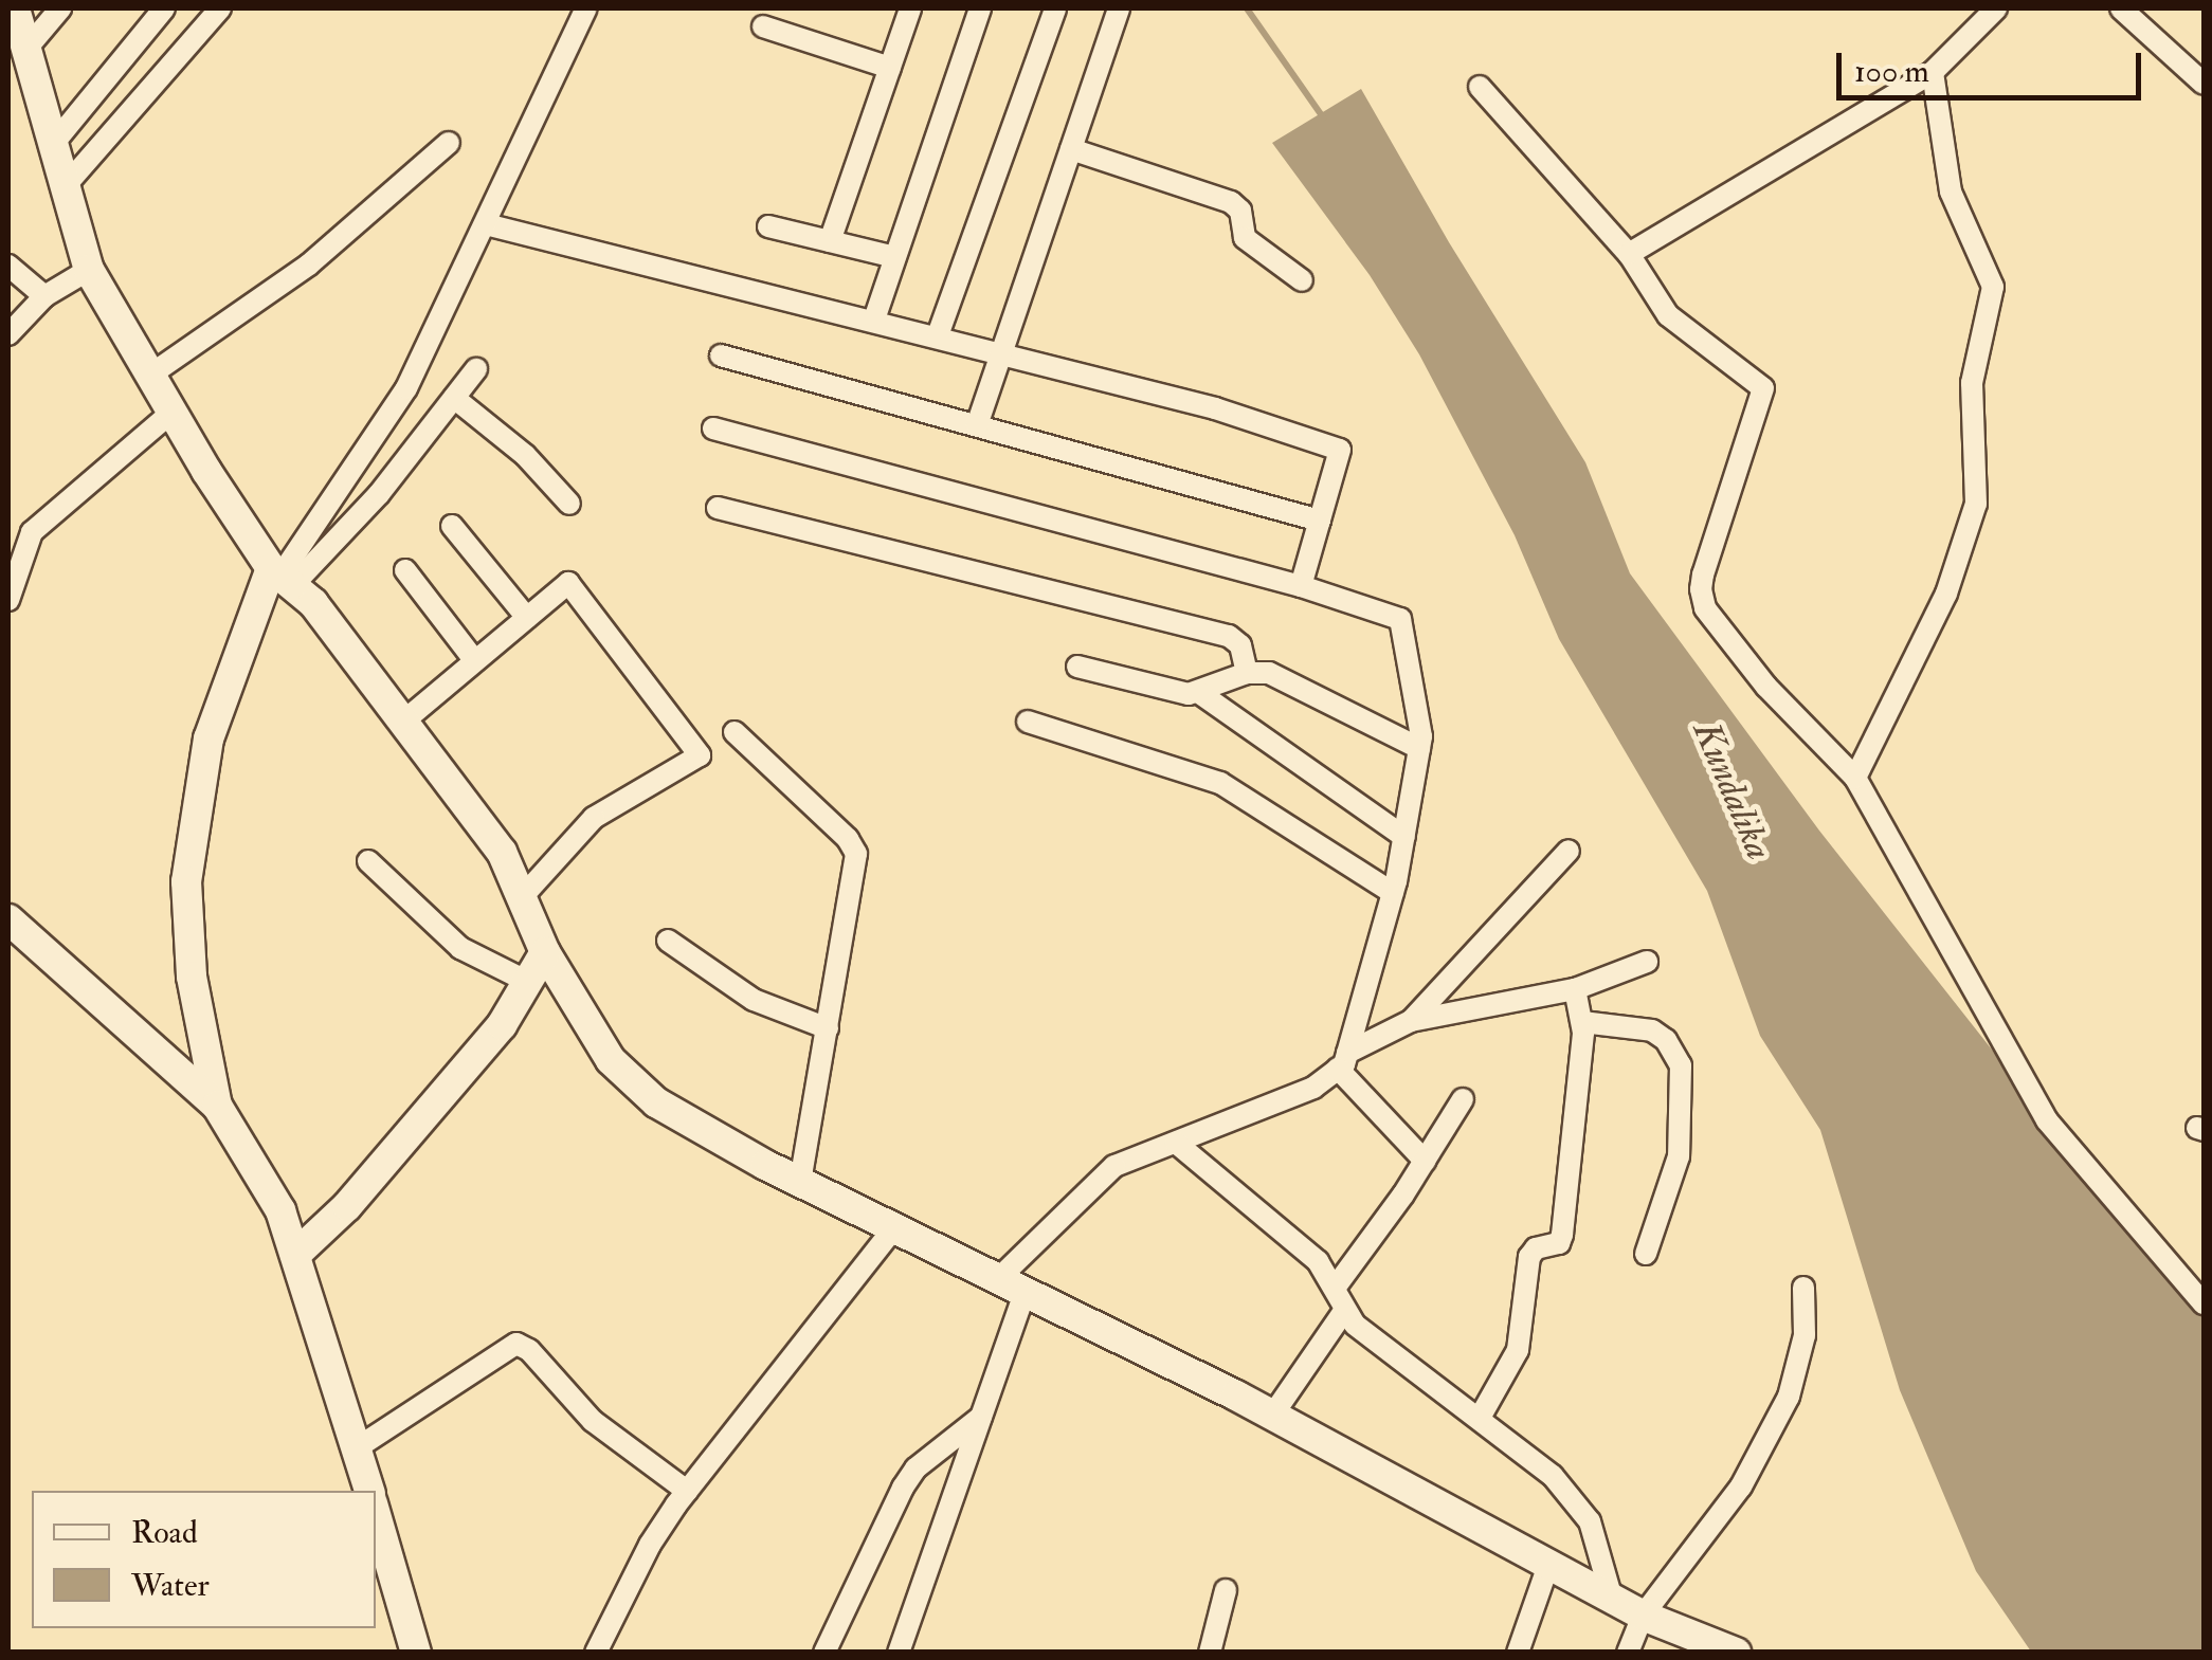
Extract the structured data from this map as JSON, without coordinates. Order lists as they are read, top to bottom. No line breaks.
{"water":["Kundalika"],"legend":["Road","Water"],"scale_bar":"100 m"}
